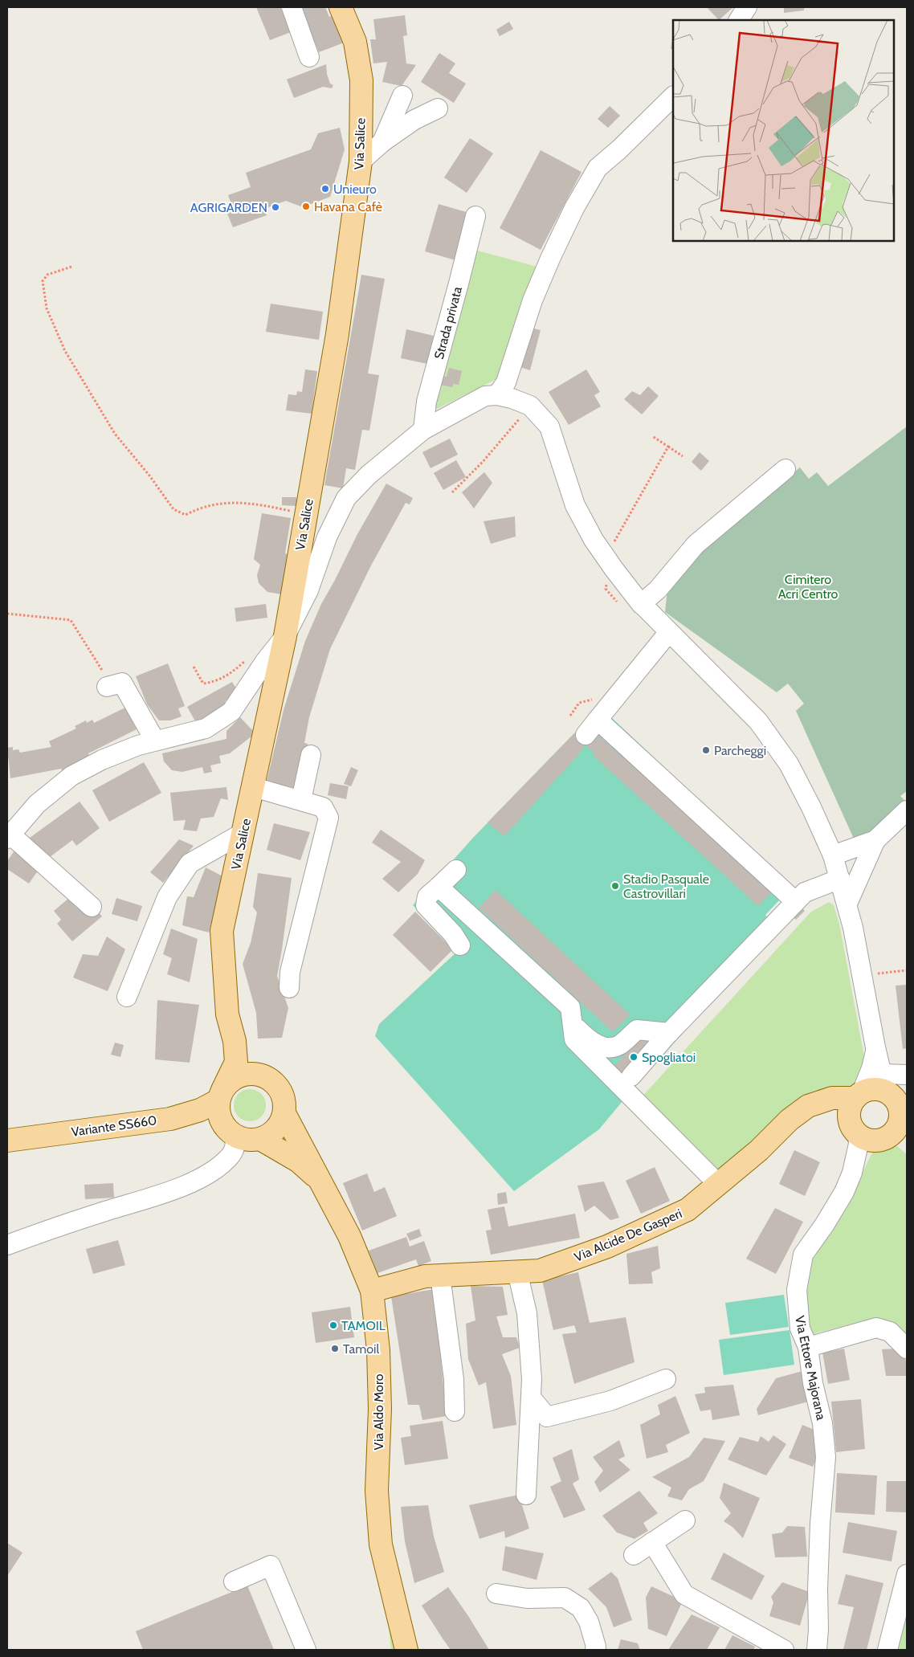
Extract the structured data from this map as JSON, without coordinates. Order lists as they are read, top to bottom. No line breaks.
{"streets":{"main road":["Via Salice","Variante SS660","Via Alcide De Gasperi","Via Aldo Moro"],"street":["Strada privata","Via Ettore Majorana"]},"crossings":[["Variante SS660","Via Aldo Moro"],["Via Alcide De Gasperi","Via Aldo Moro"]],"parks":["Cimitero Acri Centro"],"places":["Unieuro","Havana Cafè","AGRIGARDEN","Parcheggi","Stadio Pasquale Castrovillari","Spogliatoi","TAMOIL","Tamoil"]}
